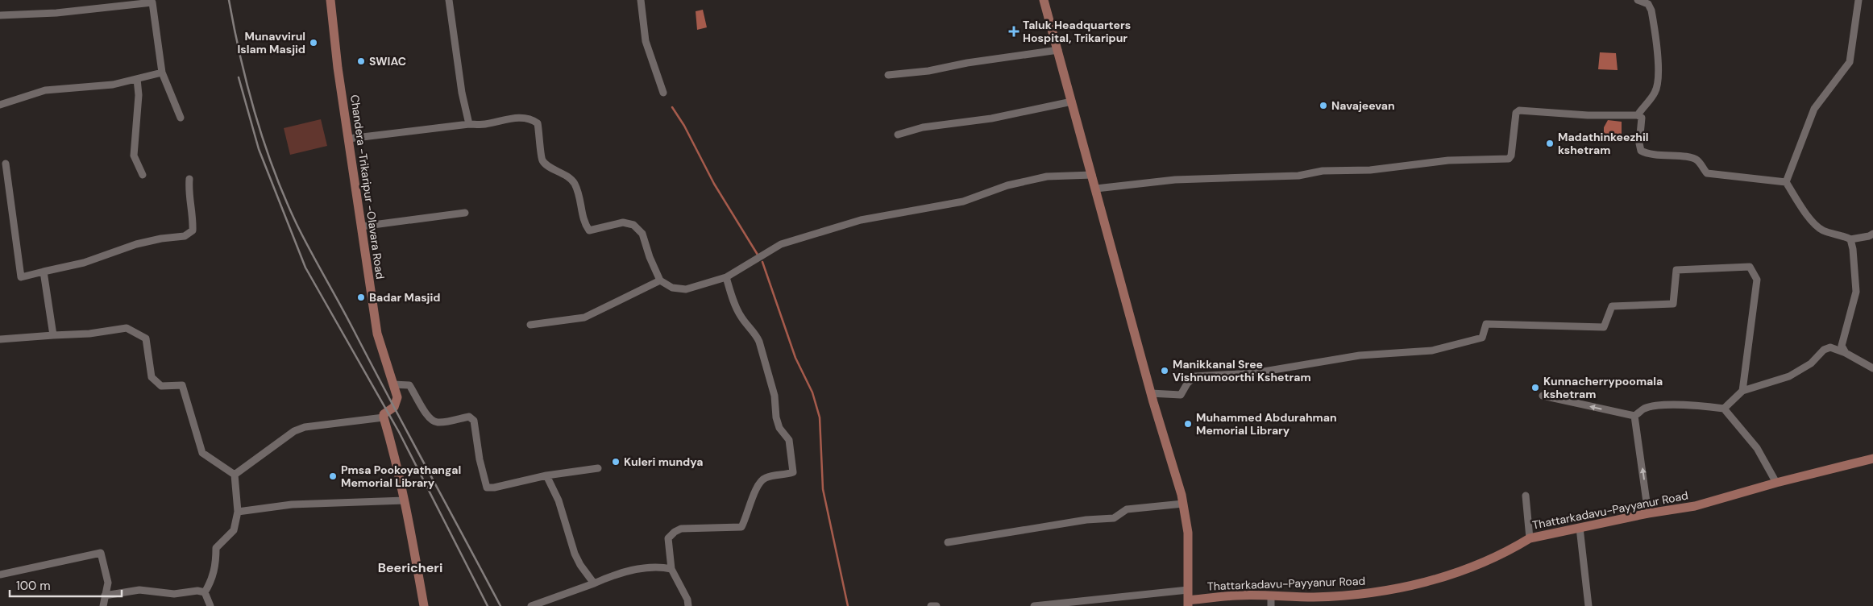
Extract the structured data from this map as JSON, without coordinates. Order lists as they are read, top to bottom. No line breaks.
{"streets":{"main road":["Chandera -Trikaripur -Olavara Road","Thattarkadavu-Payyanur Road"]},"districts":["Beericheri"],"places":{"health":["Taluk Headquarters Hospital, Trikaripur"],"other":["Munavvirul Islam Masjid","SWIAC","Navajeevan","Madathinkeezhil kshetram","Badar Masjid","Manikkanal Sree Vishnumoorthi Kshetram","Kunnacherrypoomala kshetram","Muhammed Abdurahman Memorial Library","Kuleri mundya","Pmsa Pookoyathangal Memorial Library"]},"scale_bar":"100 m"}
